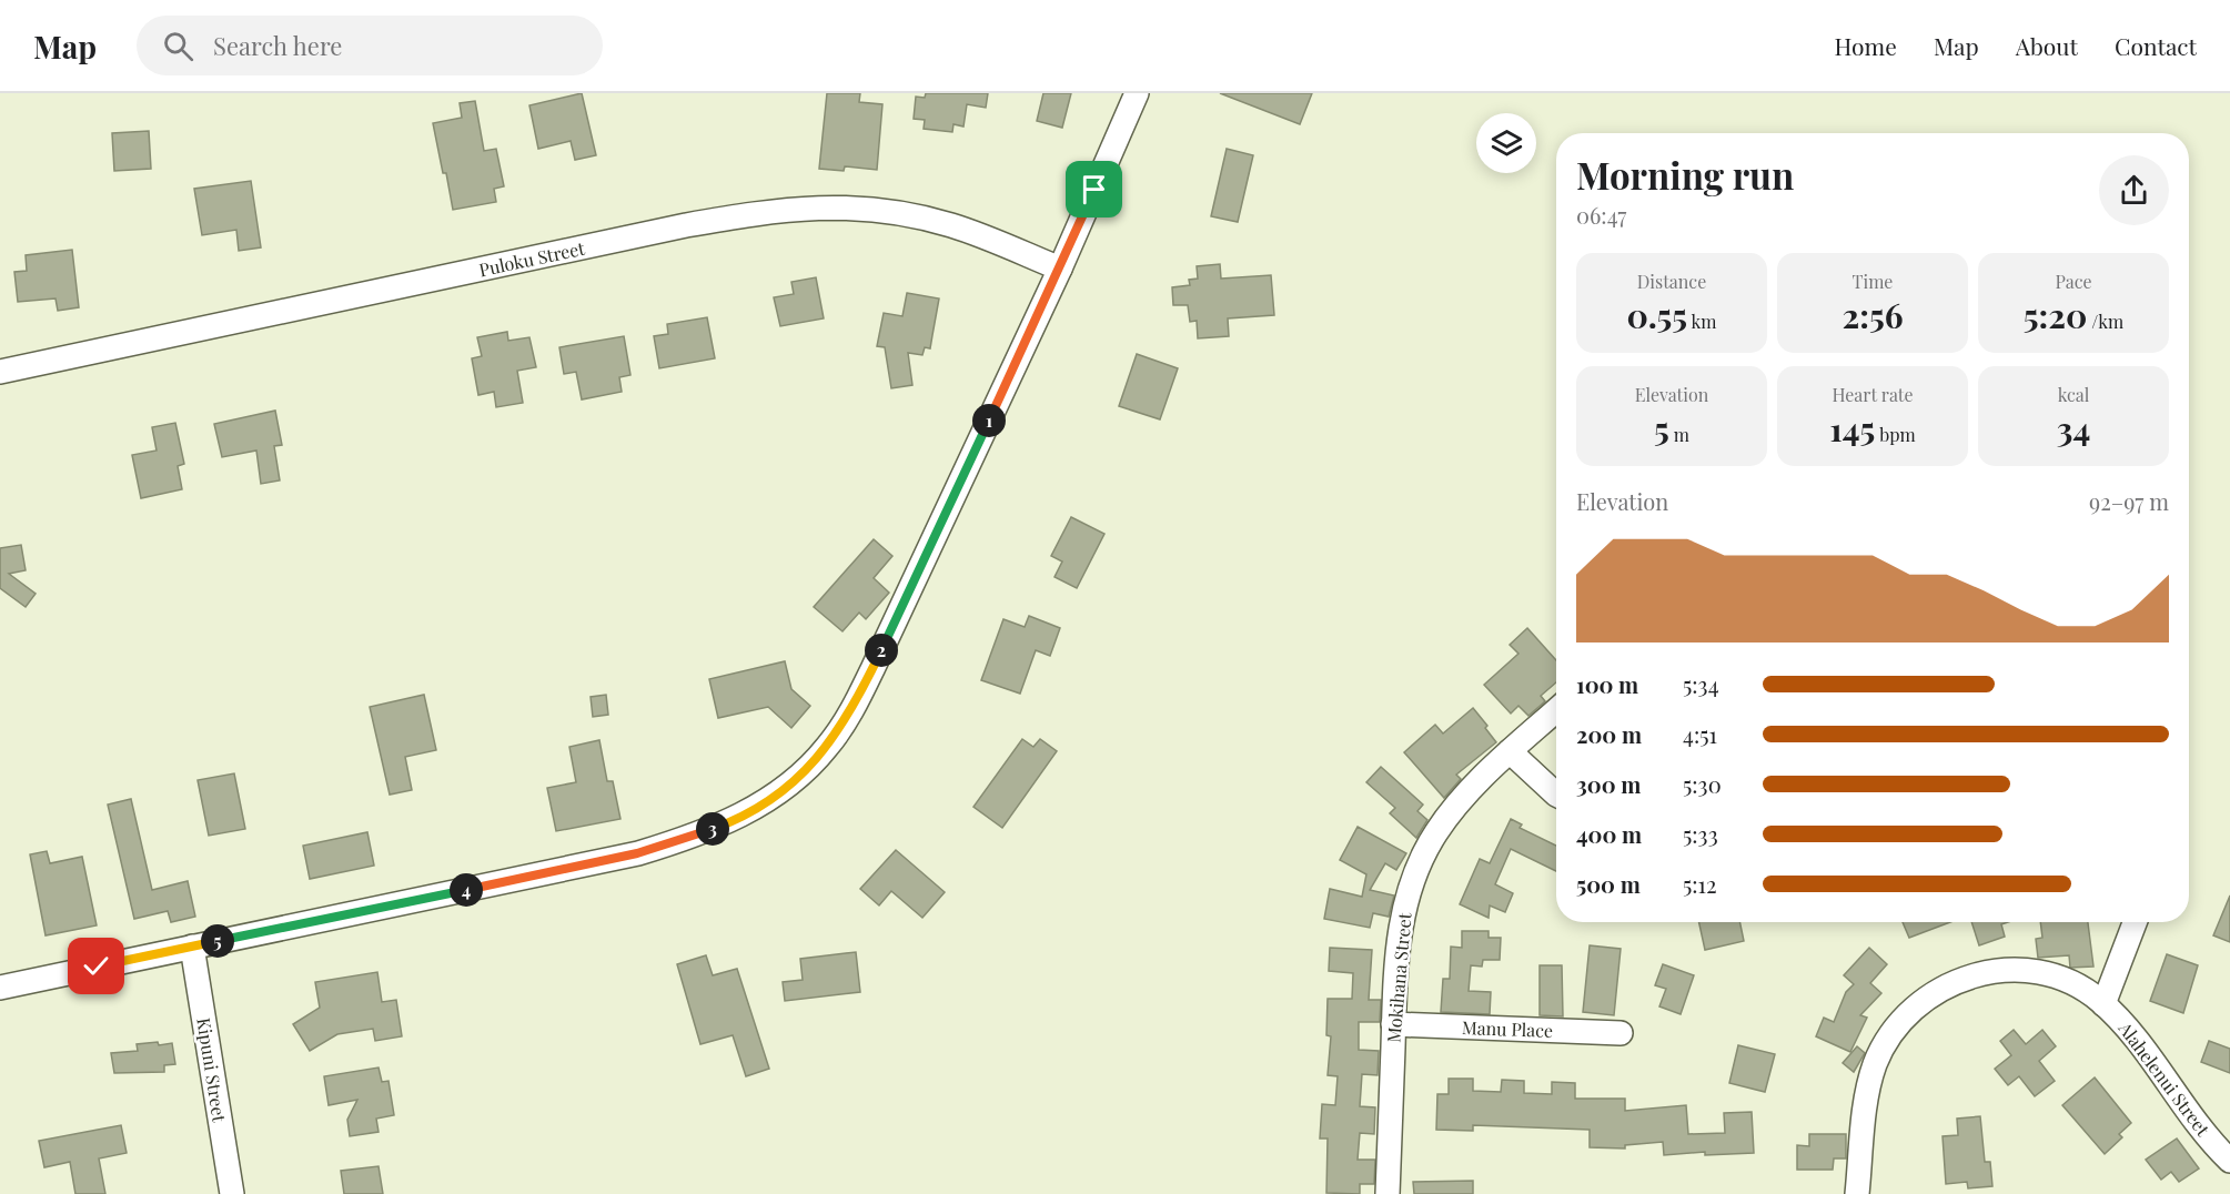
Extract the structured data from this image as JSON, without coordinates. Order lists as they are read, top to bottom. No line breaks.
{"streets":{"street":["Puloku Street","Mokihana Street","Manu Place","Kipuni Street","Alahelenui Street"]},"crossings":[["Mokihana Street","Manu Place"]],"page":{"header":"Map","search":"Search here","nav":["Home","Map","About","Contact"],"heading":["Morning run","06:47"],"stats":[["Distance","0.55 km"],["Time","2:56"],["Pace","5:20 /km"],["Elevation","5 m"],["Heart rate","145 bpm"],["kcal","34"]],"pins":["1","2","3","4","5"],"chart":["Elevation","92–97 m"],"list":[{"name":"100 m","note":"5:34"},{"name":"200 m","note":"4:51"},{"name":"300 m","note":"5:30"},{"name":"400 m","note":"5:33"},{"name":"500 m","note":"5:12"}]}}
